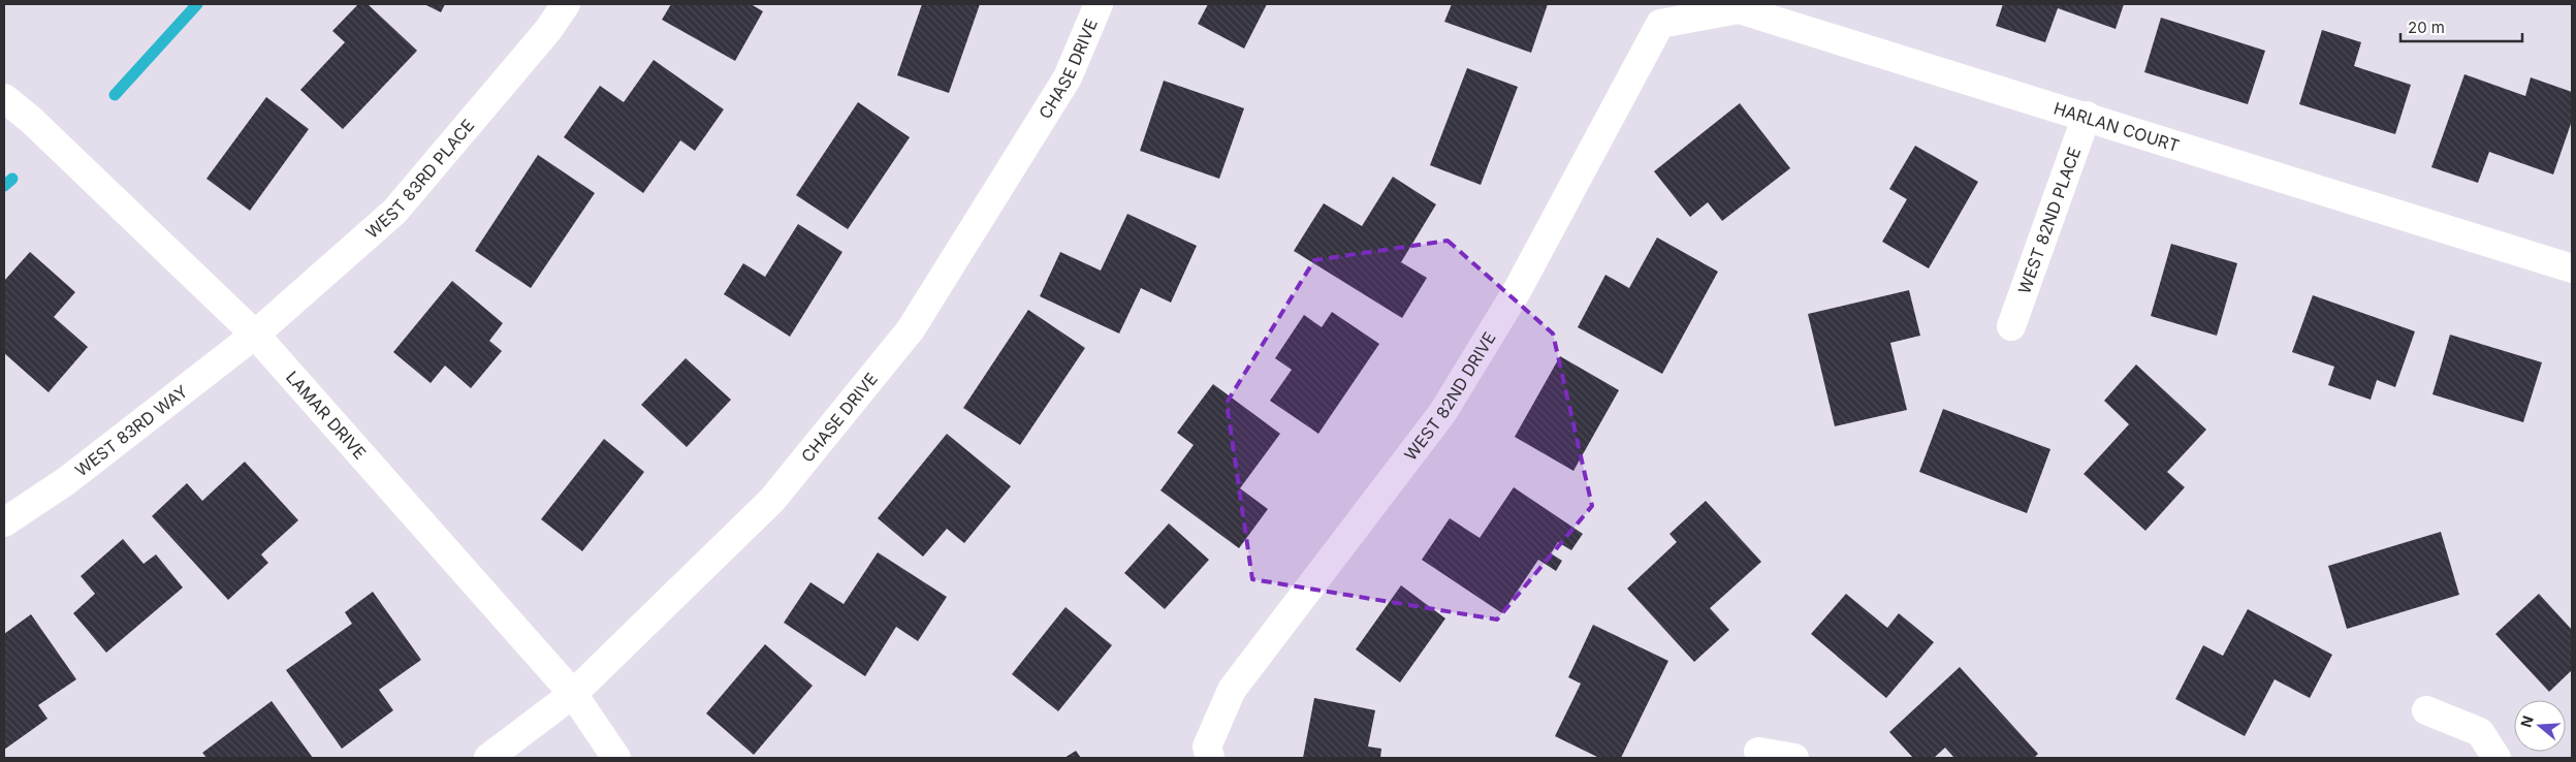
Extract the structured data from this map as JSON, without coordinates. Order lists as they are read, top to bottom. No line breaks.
{"streets":{"street":["CHASE DRIVE","HARLAN COURT","WEST 83RD PLACE","WEST 82ND PLACE","WEST 82ND DRIVE","LAMAR DRIVE","WEST 83RD WAY"]},"crossings":[["CHASE DRIVE","LAMAR DRIVE"],["HARLAN COURT","WEST 82ND PLACE"],["HARLAN COURT","WEST 82ND DRIVE"],["WEST 83RD PLACE","LAMAR DRIVE"],["WEST 83RD PLACE","WEST 83RD WAY"],["LAMAR DRIVE","WEST 83RD WAY"]],"scale_bar":"20 m","north":"left"}
